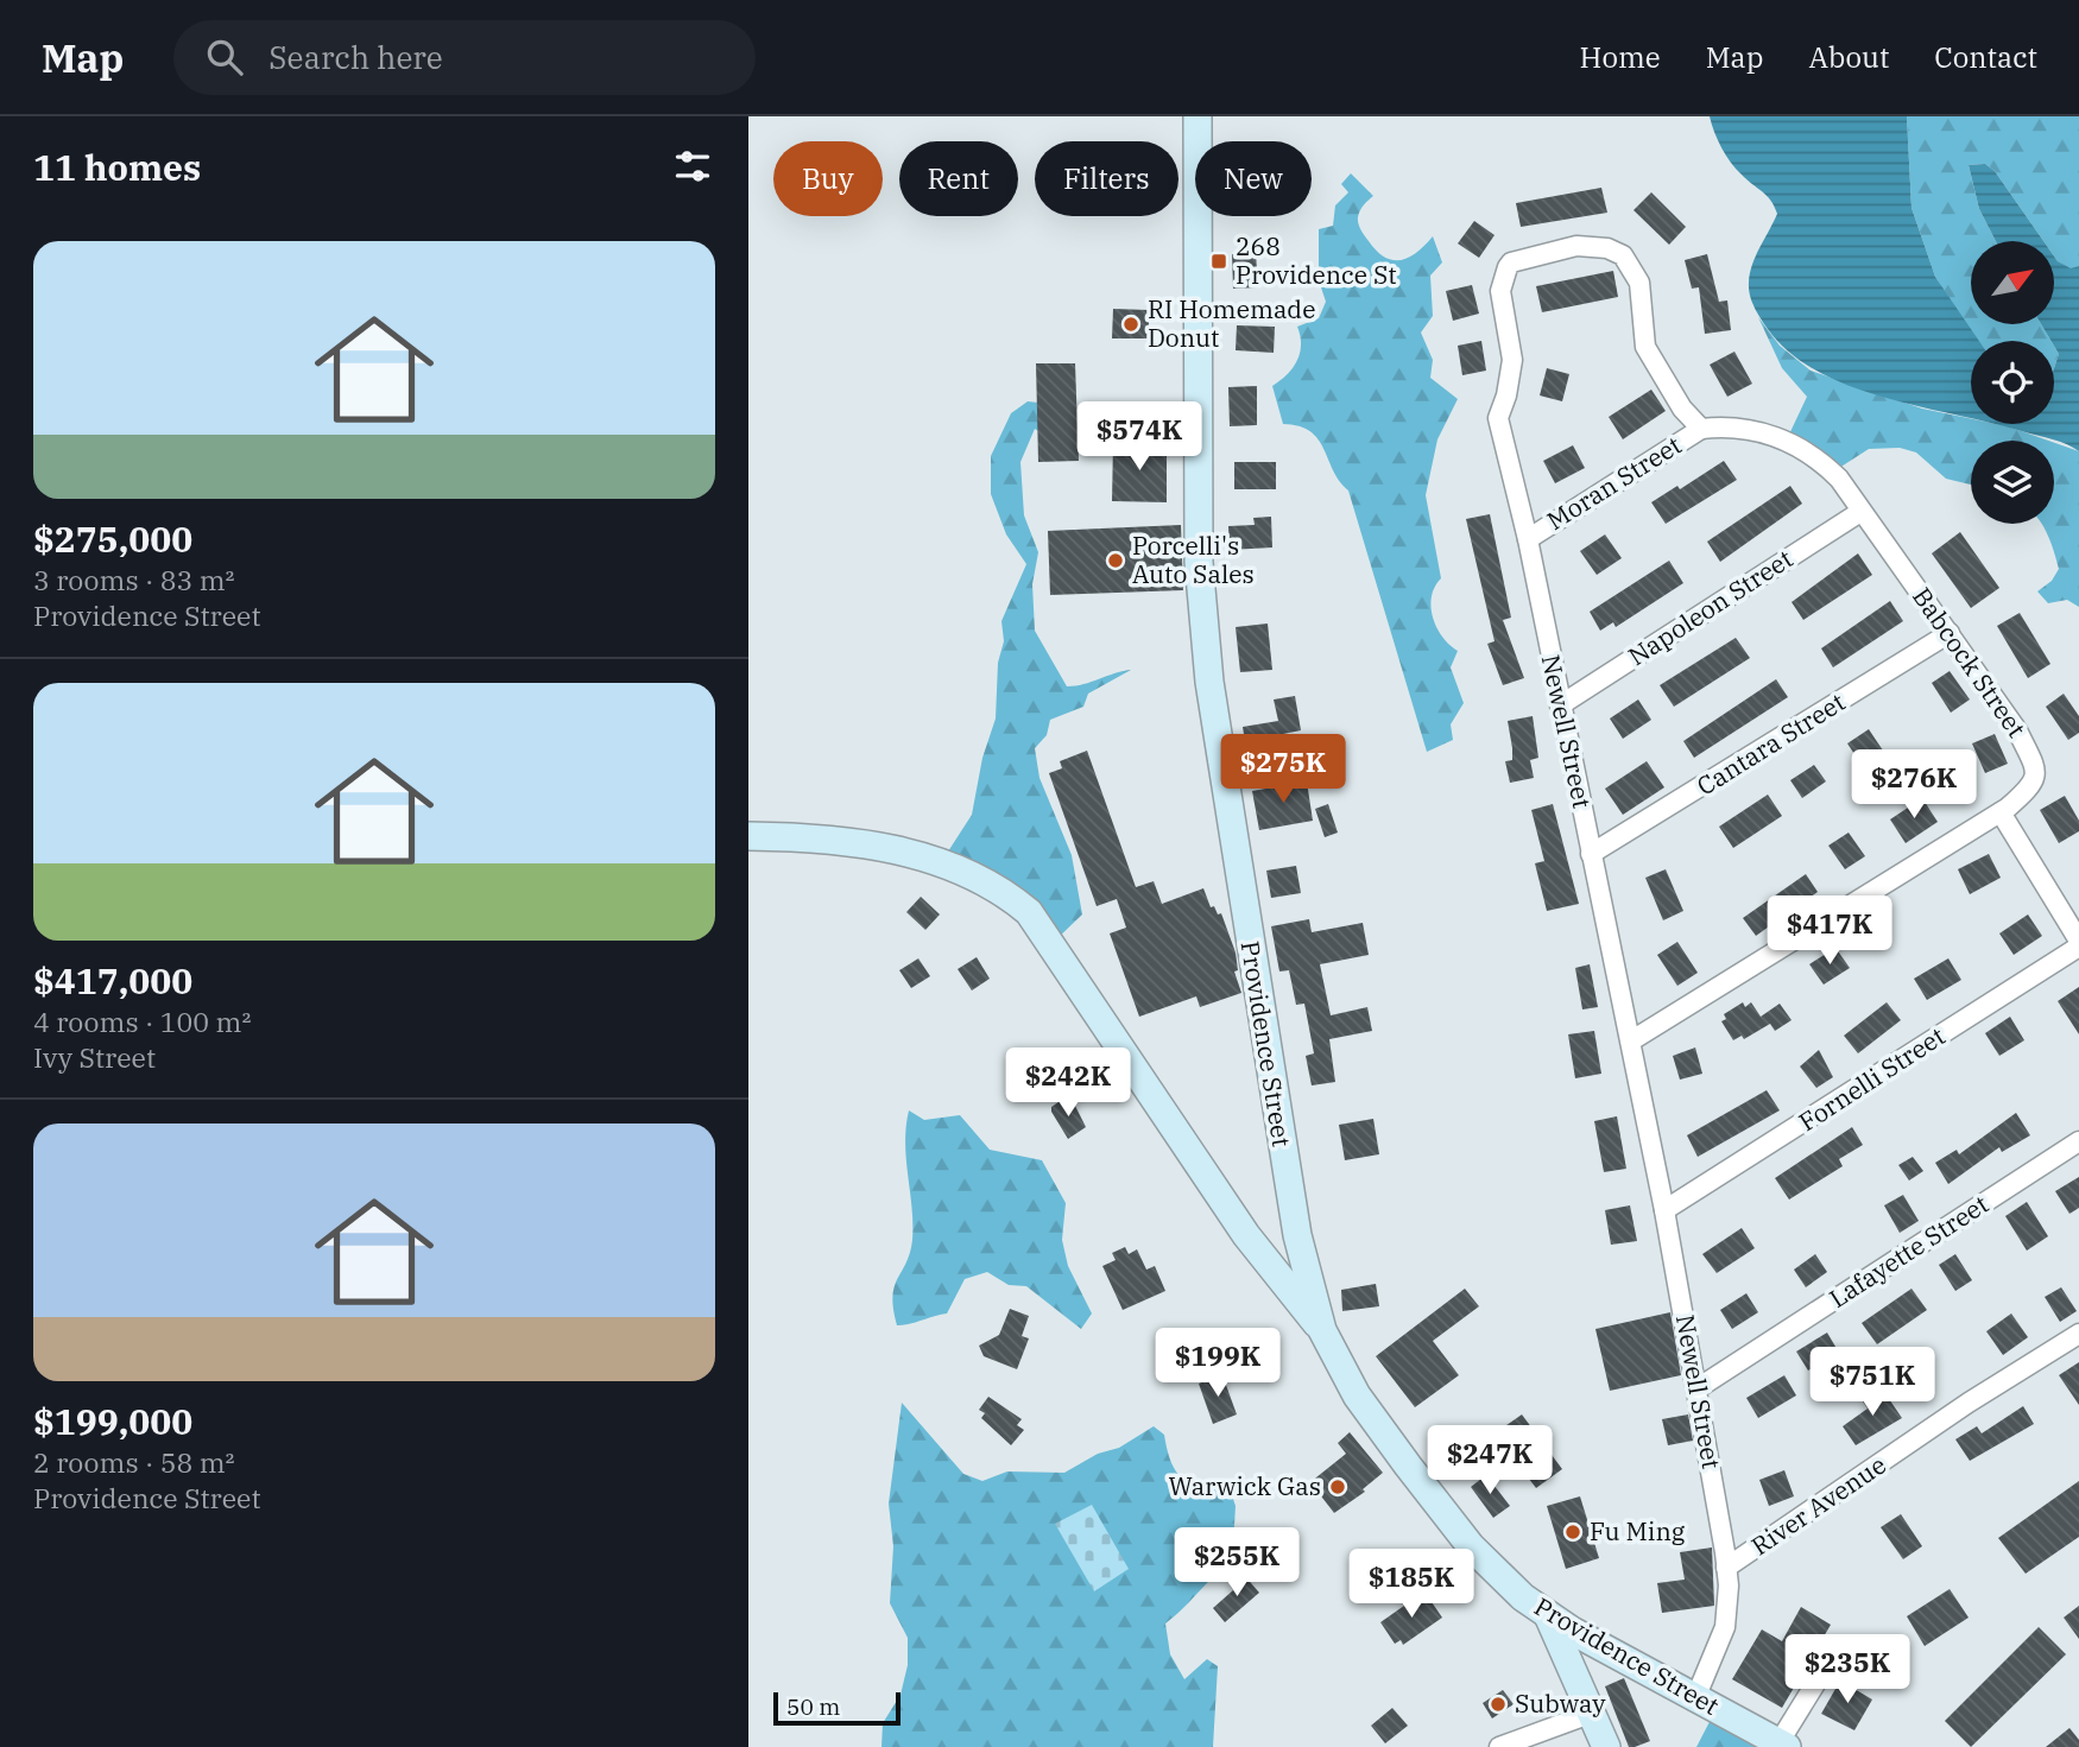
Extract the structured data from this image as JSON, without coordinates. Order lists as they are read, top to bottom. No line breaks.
{"streets":{"main road":["Providence Street"],"street":["Moran Street","Napoleon Street","Babcock Street","Newell Street","Cantara Street","Fornelli Street","Lafayette Street","River Avenue"]},"crossings":[["Moran Street","Newell Street"],["Napoleon Street","Babcock Street"],["Napoleon Street","Newell Street"],["Babcock Street","Cantara Street"],["Newell Street","Cantara Street"],["Newell Street","Providence Street"],["Newell Street","Fornelli Street"],["Newell Street","Lafayette Street"],["Newell Street","River Avenue"]],"places":{"transit":["268 Providence St"],"other":["RI Homemade Donut","Porcelli's Auto Sales","Warwick Gas","Fu Ming","Subway"]},"scale_bar":"50 m","north":"top right","page":{"header":"Map","search":"Search here","nav":["Home","Map","About","Contact"],"heading":"11 homes","chip":["Buy","Rent","Filters","New"],"list":[{"name":"$275,000","note":"3 rooms · 83 m² · Providence Street"},{"name":"$417,000","note":"4 rooms · 100 m² · Ivy Street"},{"name":"$199,000","note":"2 rooms · 58 m² · Providence Street"}],"price":["$574K","$275K","$276K","$417K","$242K","$199K","$751K","$247K","$255K","$185K","$235K"],"scale":"50 m"}}
